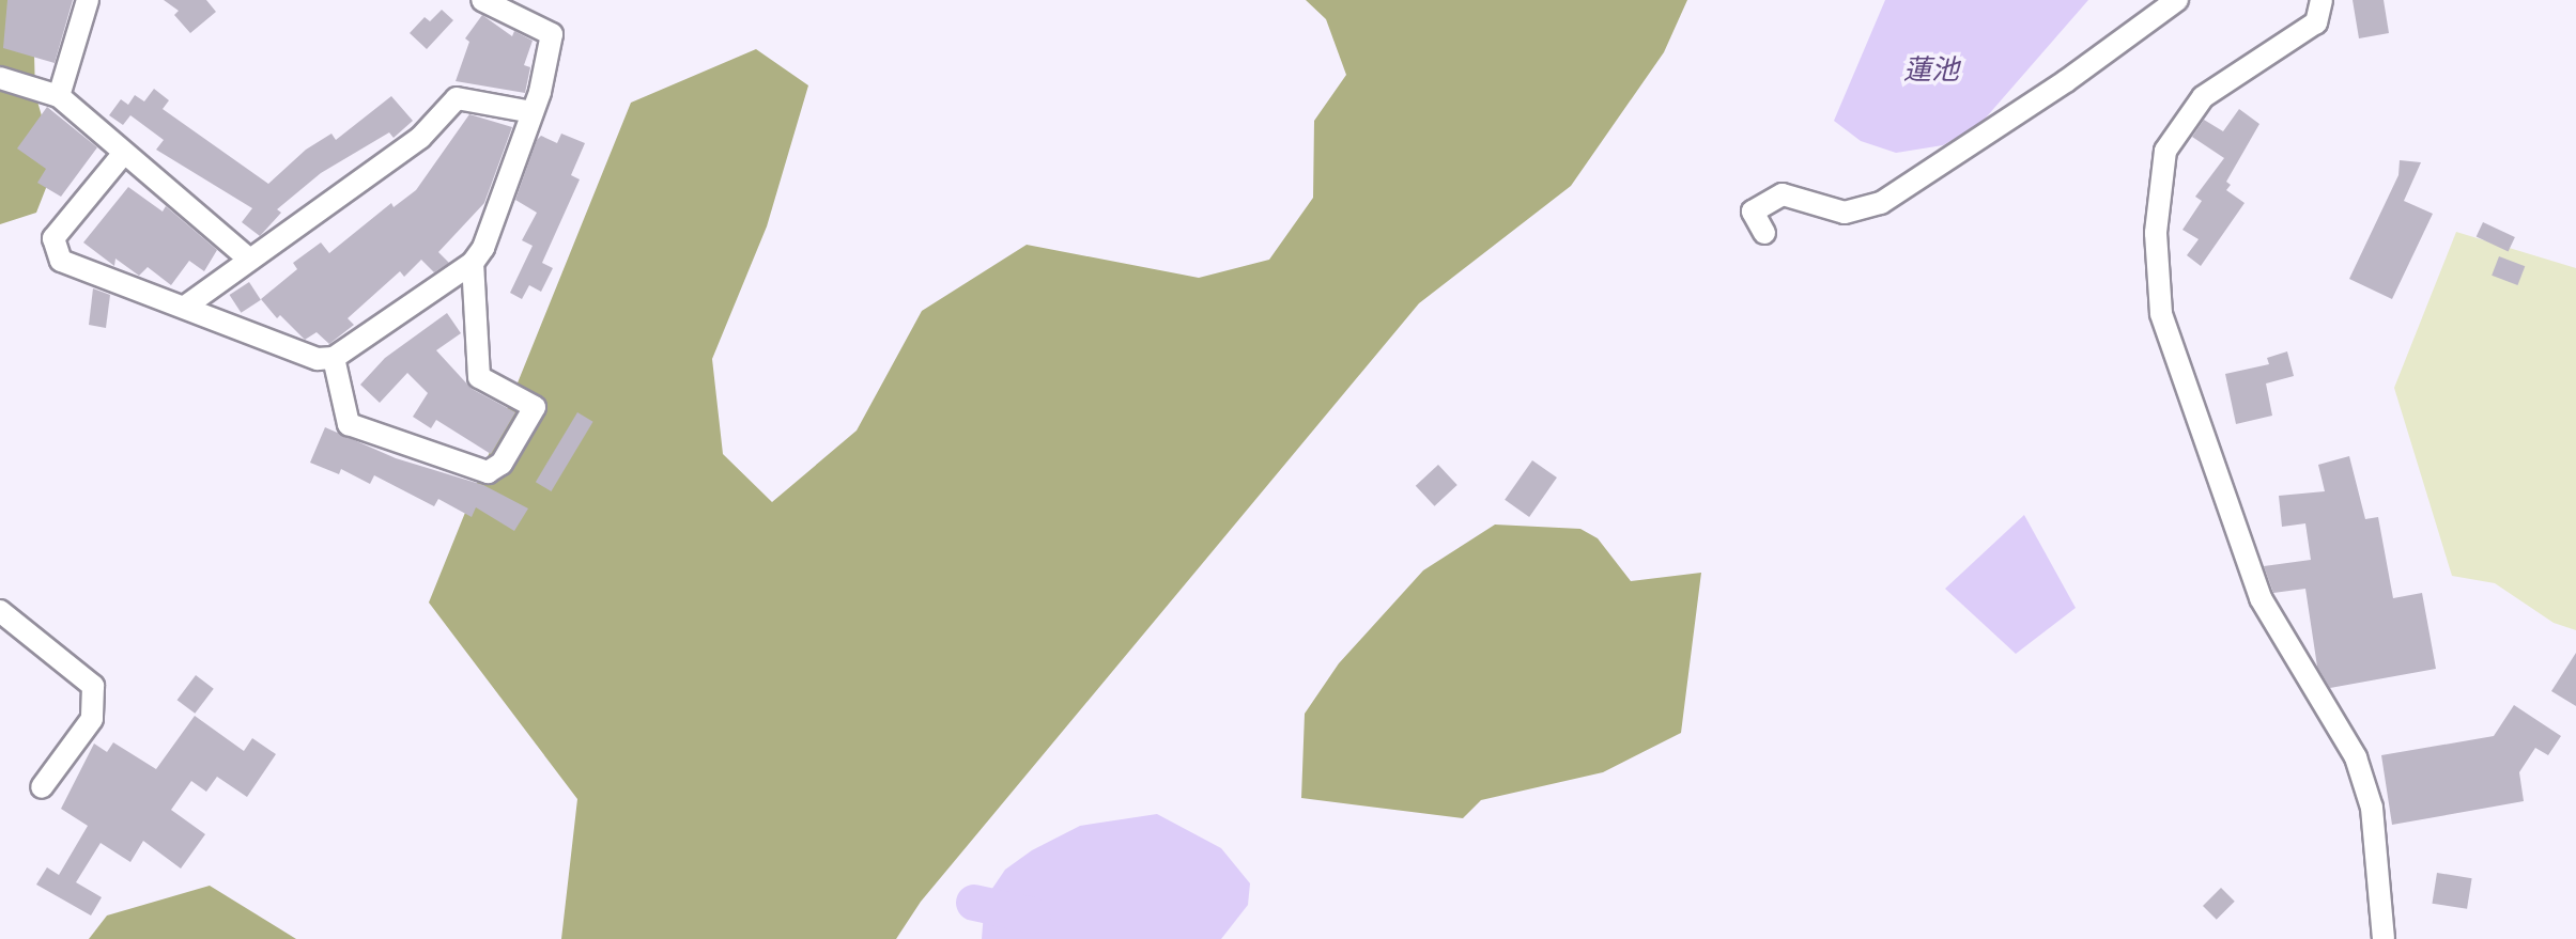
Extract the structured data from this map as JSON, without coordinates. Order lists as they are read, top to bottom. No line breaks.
{"water":["蓮池"]}
